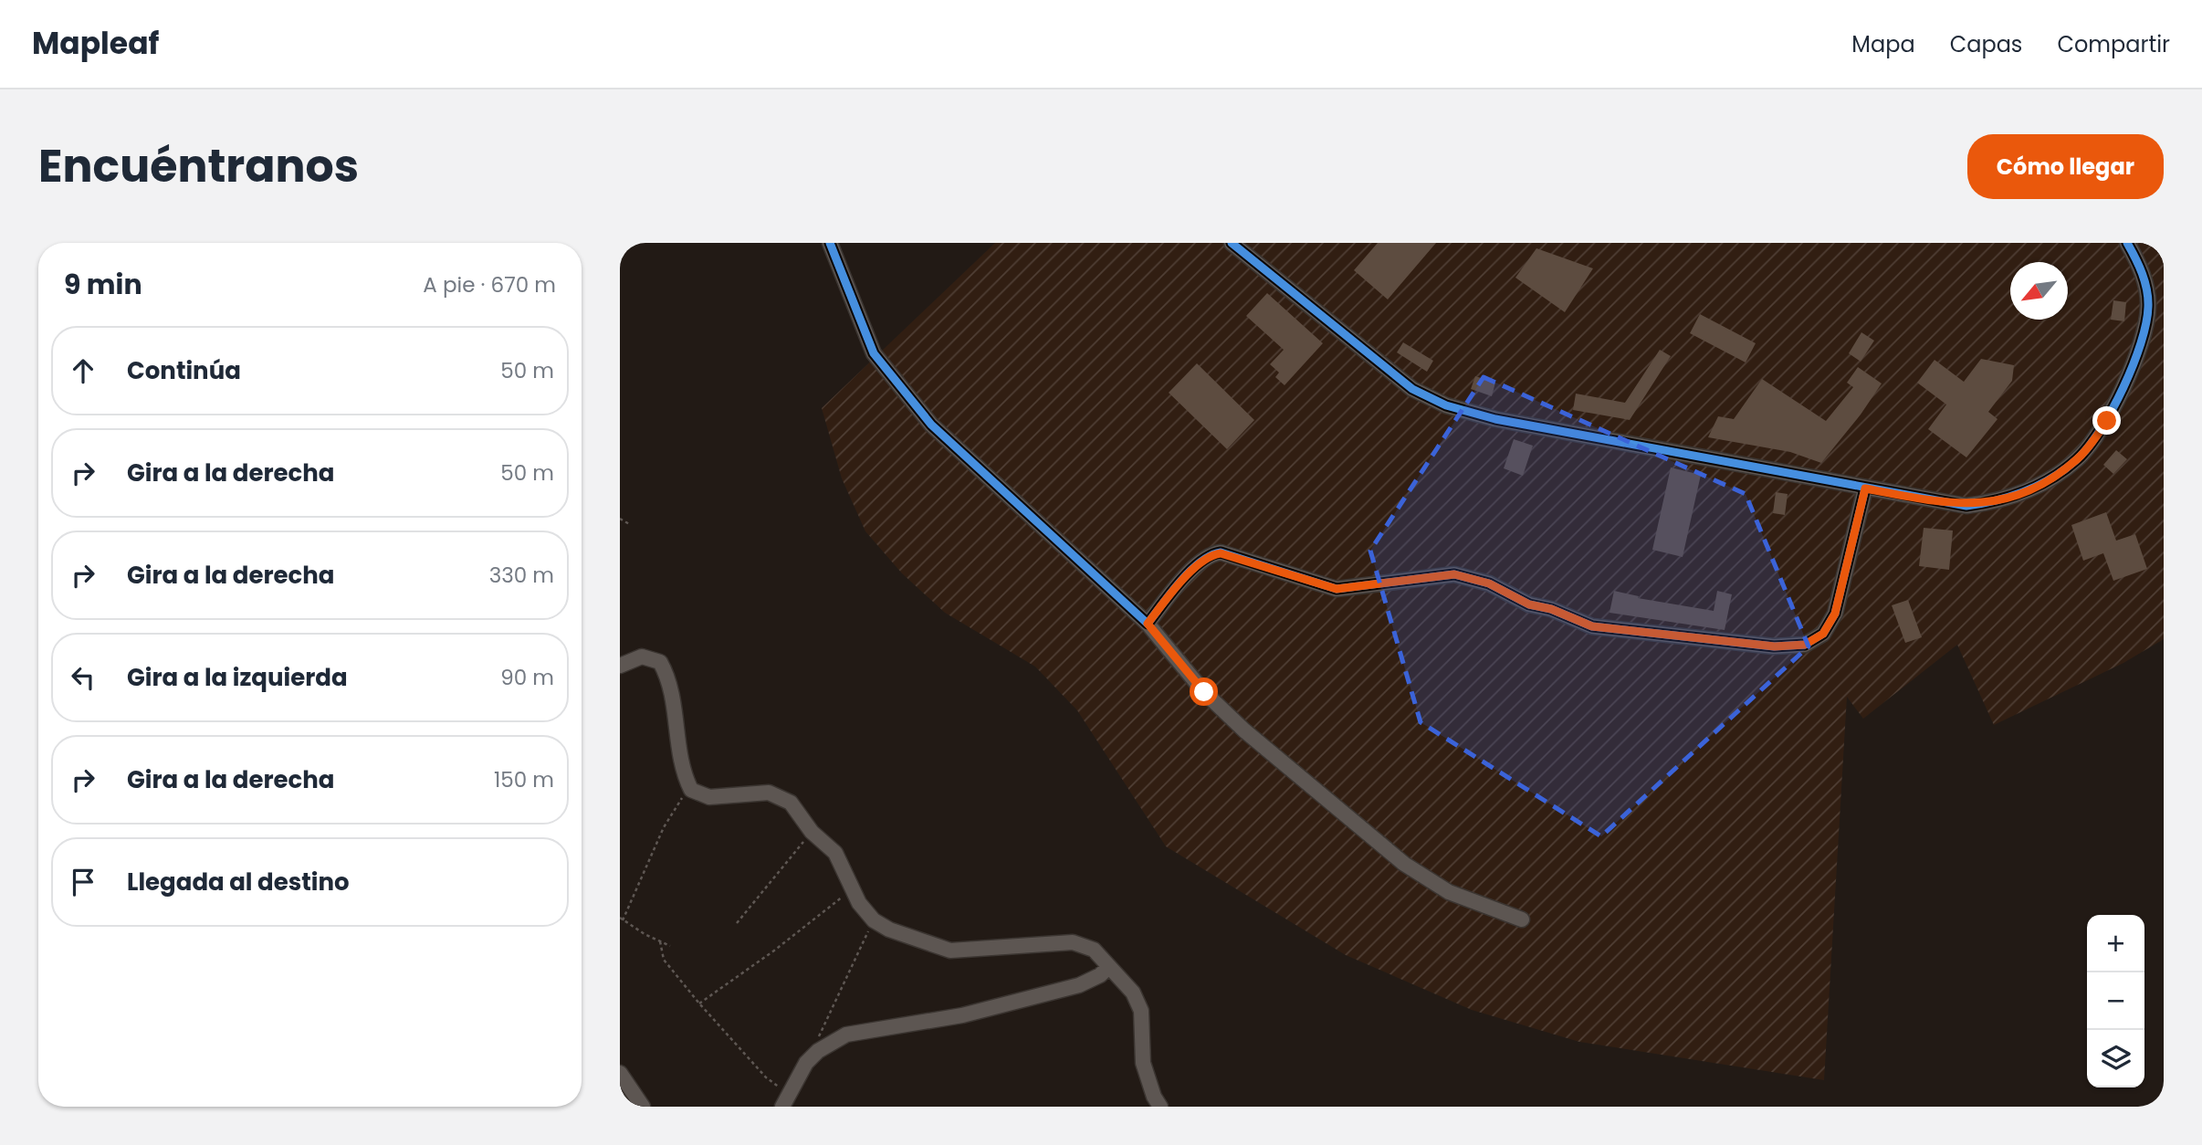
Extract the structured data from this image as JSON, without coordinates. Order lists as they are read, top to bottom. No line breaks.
{"north":"bottom left","page":{"header":"Mapleaf","nav":["Mapa","Capas","Compartir"],"title":"Encuéntranos","buttons":"Cómo llegar","heading":["9 min","A pie · 670 m"],"list":[["Continúa","50 m"],["Gira a la derecha","50 m"],["Gira a la derecha","330 m"],["Gira a la izquierda","90 m"],["Gira a la derecha","150 m"],"Llegada al destino"],"map_buttons":["+","−"]}}
